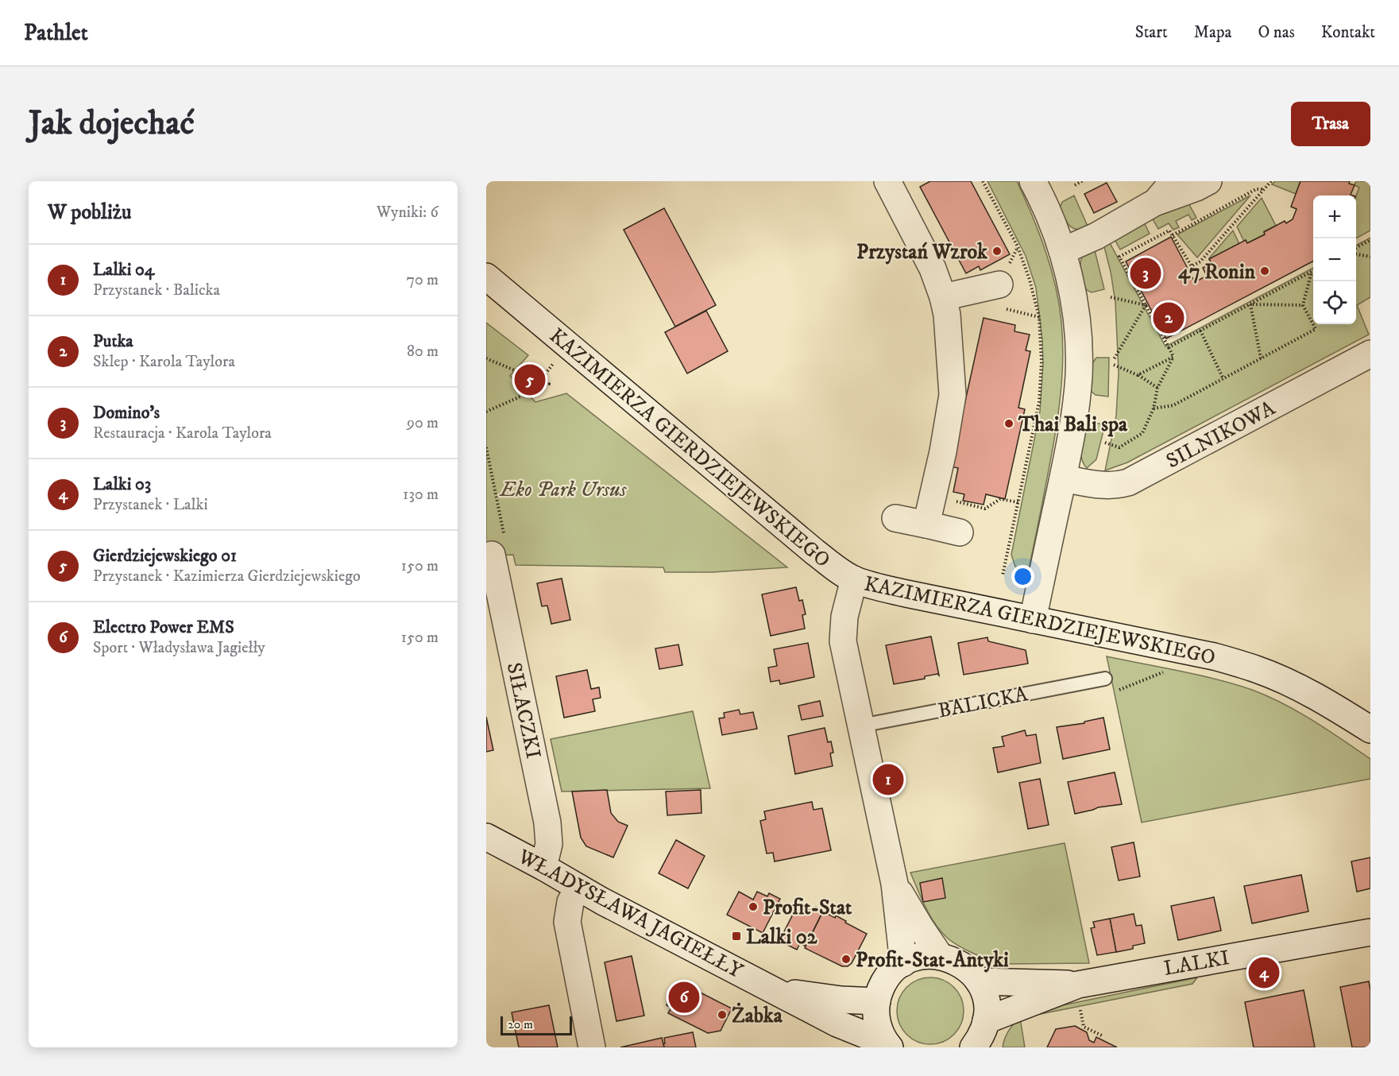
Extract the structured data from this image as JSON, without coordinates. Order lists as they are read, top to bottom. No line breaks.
{"streets":{"street":["SILNIKOWA","KAZIMIERZA GIERDZIEJEWSKIEGO","SIŁACZKI","WŁADYSŁAWA JAGIEŁŁY","LALKI"],"lane":["BALICKA"]},"crossings":[["SIŁACZKI","WŁADYSŁAWA JAGIEŁŁY"]],"parks":["Eko Park Ursus"],"places":{"other":["Przystań Wzrok","47 Ronin","Thai Bali spa","Profit-Stat","Profit-Stat-Antyki","Żabka"],"transit":["Lalki 02"]},"scale_bar":"20 m","page":{"header":"Pathlet","nav":["Start","Mapa","O nas","Kontakt"],"buttons":"Trasa","title":"Jak dojechać","heading":["W pobliżu","Wyniki: 6"],"map_buttons":["+","−"],"list":[{"mark":"1","name":"Lalki 04","note":"Przystanek · Balicka","value":"70 m"},{"mark":"2","name":"Putka","note":"Sklep · Karola Taylora","value":"80 m"},{"mark":"3","name":"Domino's","note":"Restauracja · Karola Taylora","value":"90 m"},{"mark":"4","name":"Lalki 03","note":"Przystanek · Lalki","value":"130 m"},{"mark":"5","name":"Gierdziejewskiego 01","note":"Przystanek · Kazimierza Gierdziejewskiego","value":"150 m"},{"mark":"6","name":"Electro Power EMS","note":"Sport · Władysława Jagiełły","value":"150 m"}],"pins":["3","2","5","1","4","6"],"scale":"20 m"}}
